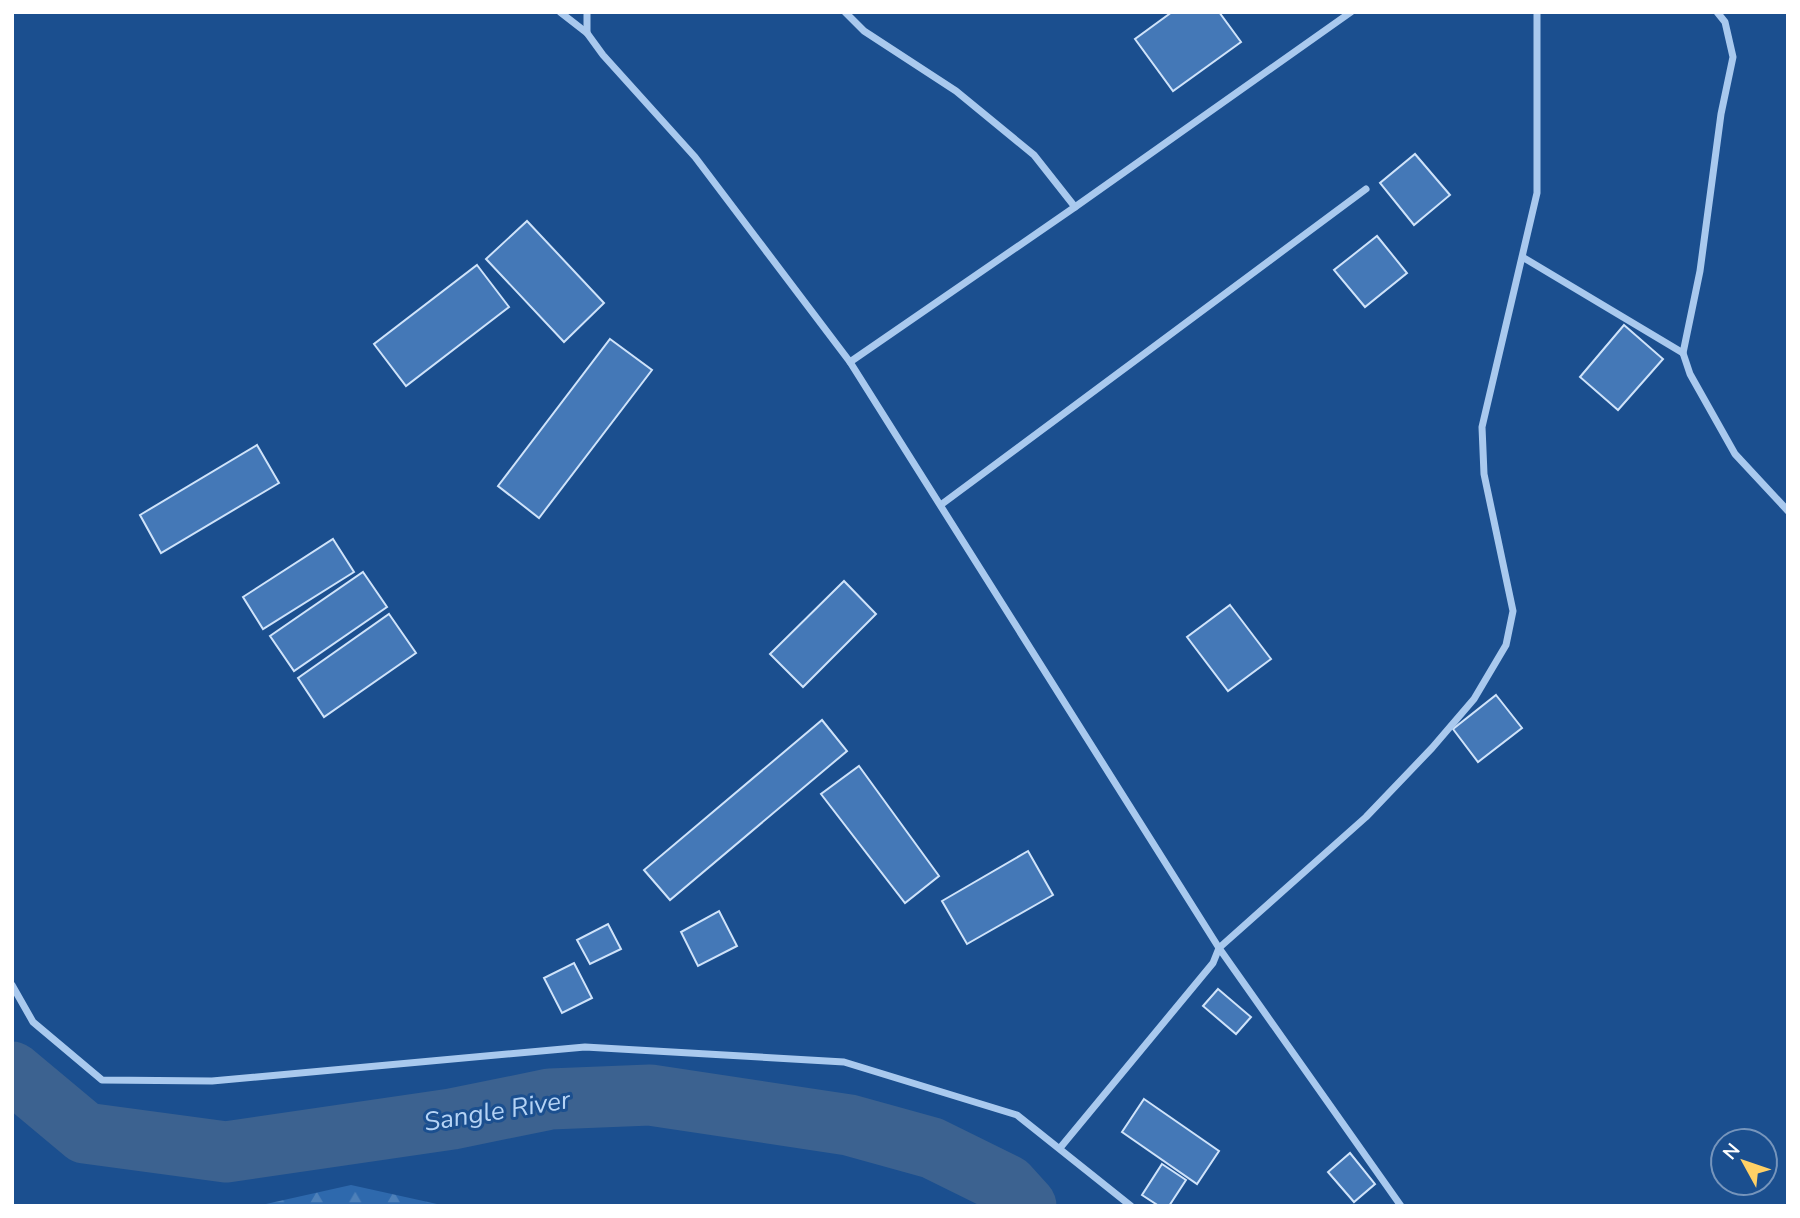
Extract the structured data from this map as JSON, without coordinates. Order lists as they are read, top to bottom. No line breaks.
{"water":["Sangle River"],"north":"top left"}
